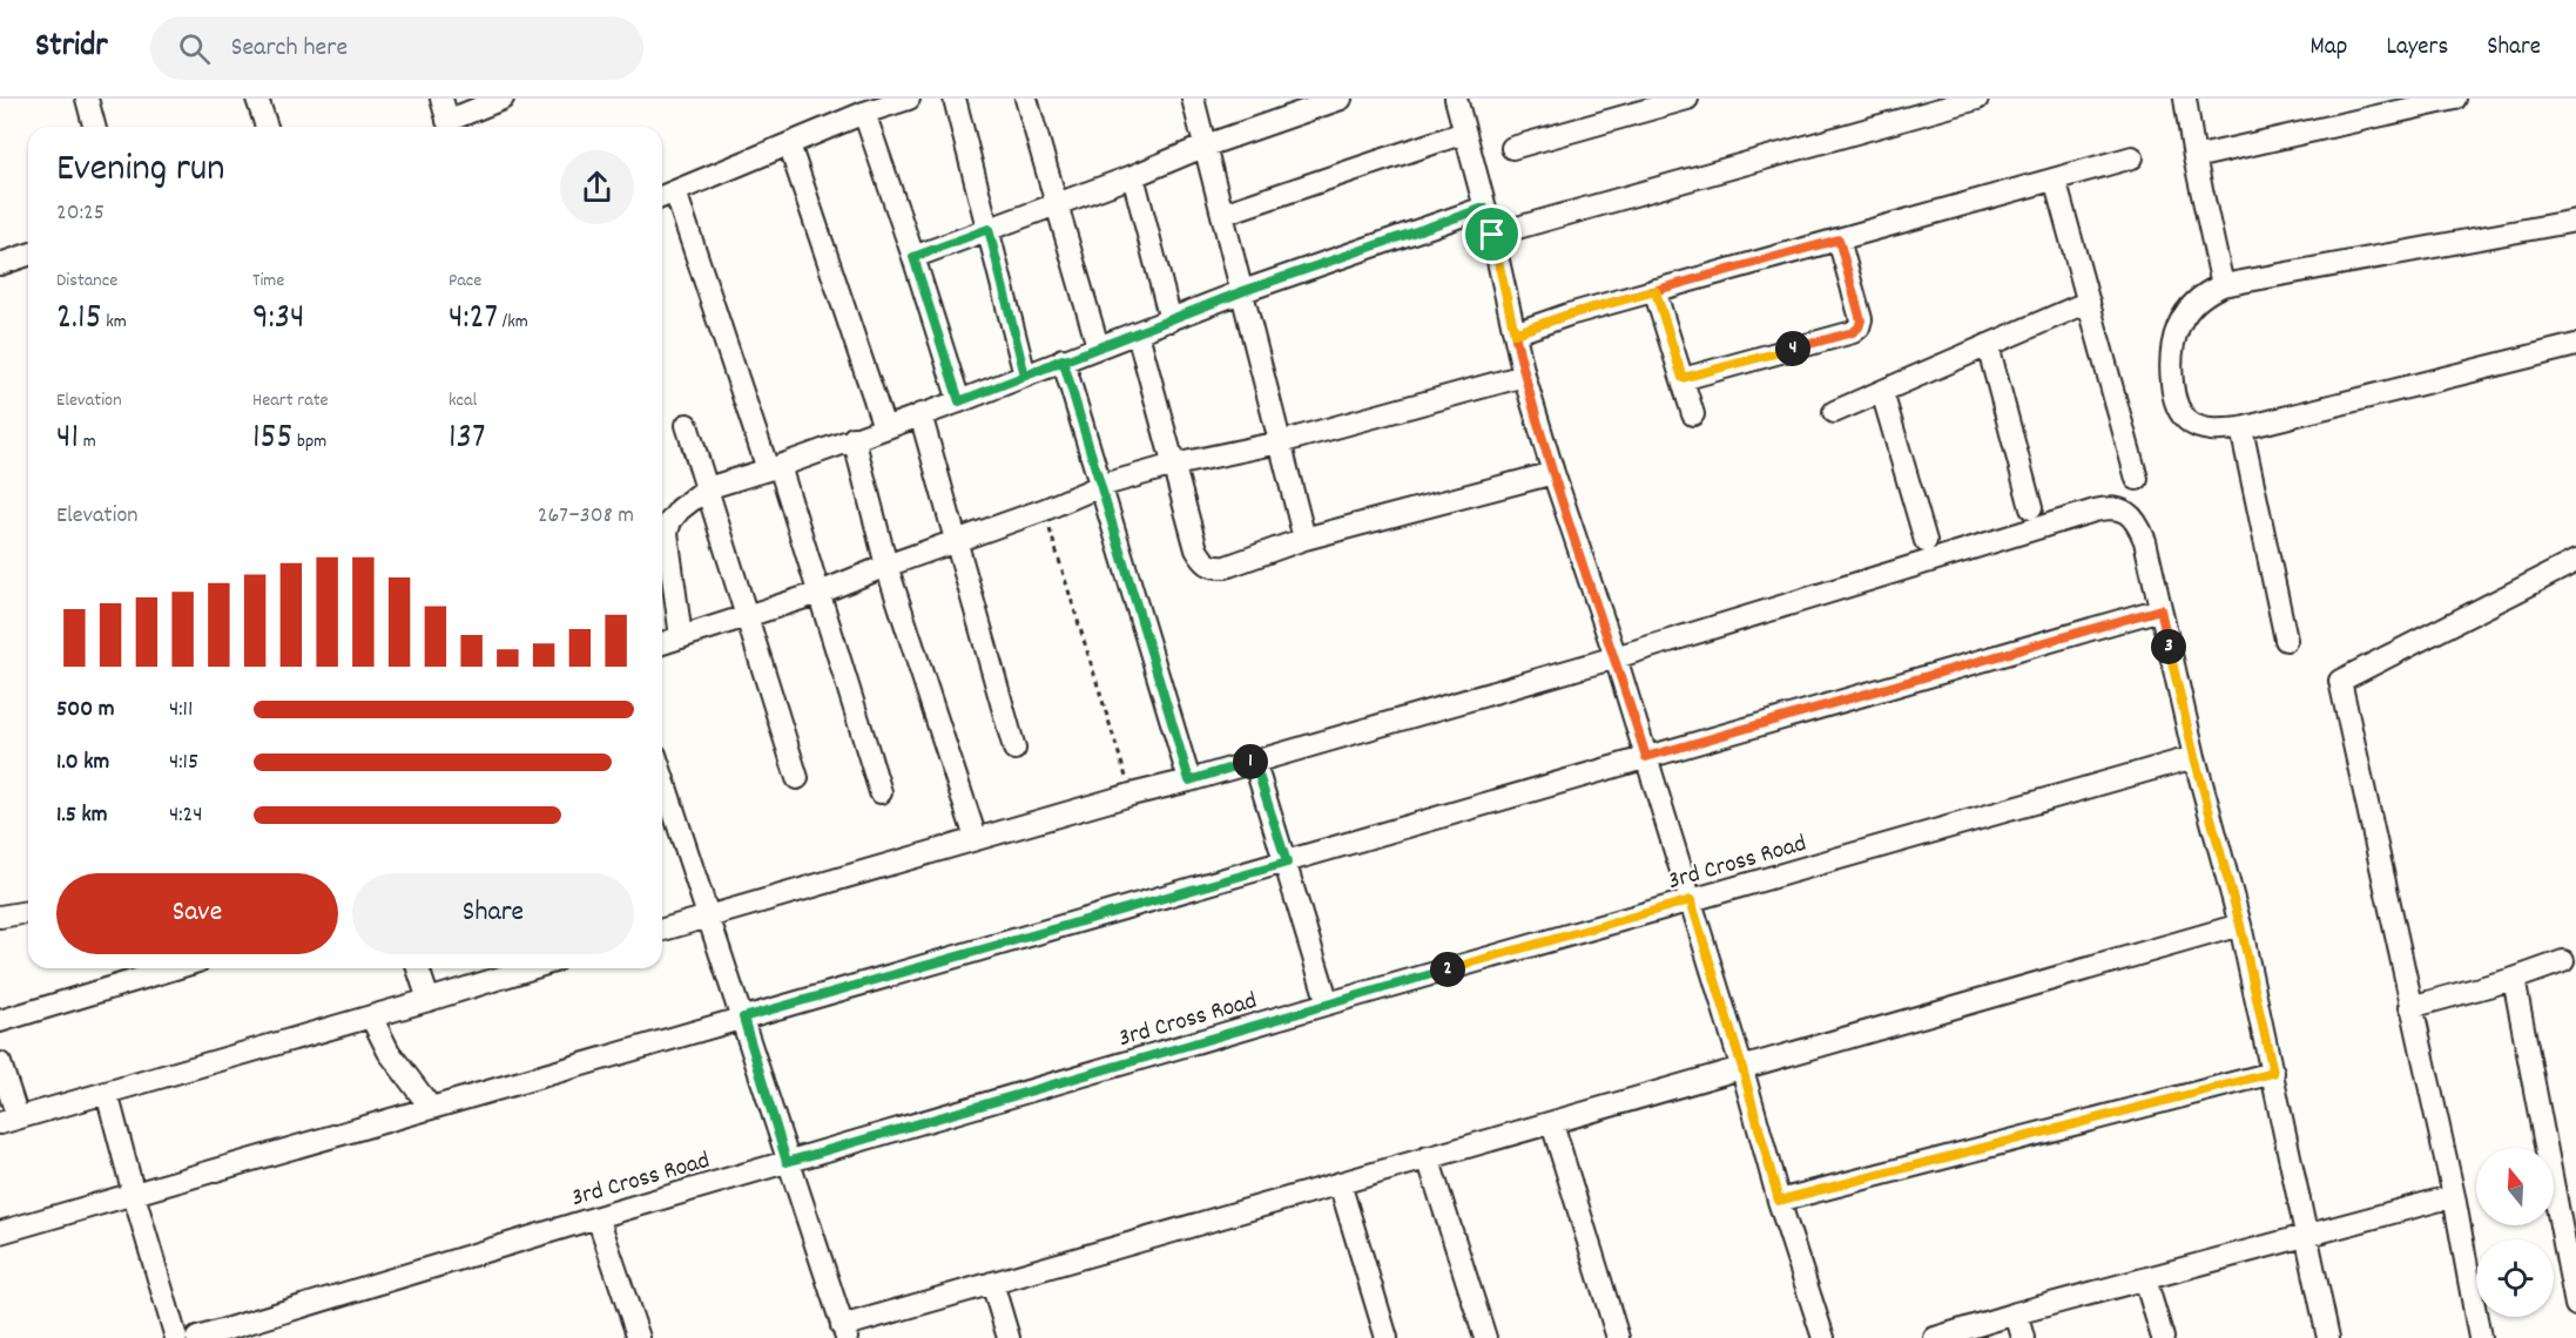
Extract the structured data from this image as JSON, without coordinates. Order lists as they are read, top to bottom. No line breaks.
{"streets":{"street":["3rd Cross Road"]},"north":"top","page":{"header":"Stridr","search":"Search here","nav":["Map","Layers","Share"],"heading":["Evening run","20:25"],"stats":[["Distance","2.15 km"],["Time","9:34"],["Pace","4:27 /km"],["Elevation","41 m"],["Heart rate","155 bpm"],["kcal","137"]],"pins":["4","3","1","2"],"chart":["Elevation","267–308 m"],"list":[{"name":"500 m","note":"4:11"},{"name":"1.0 km","note":"4:15"},{"name":"1.5 km","note":"4:24"}],"buttons":["Save","Share"]}}
